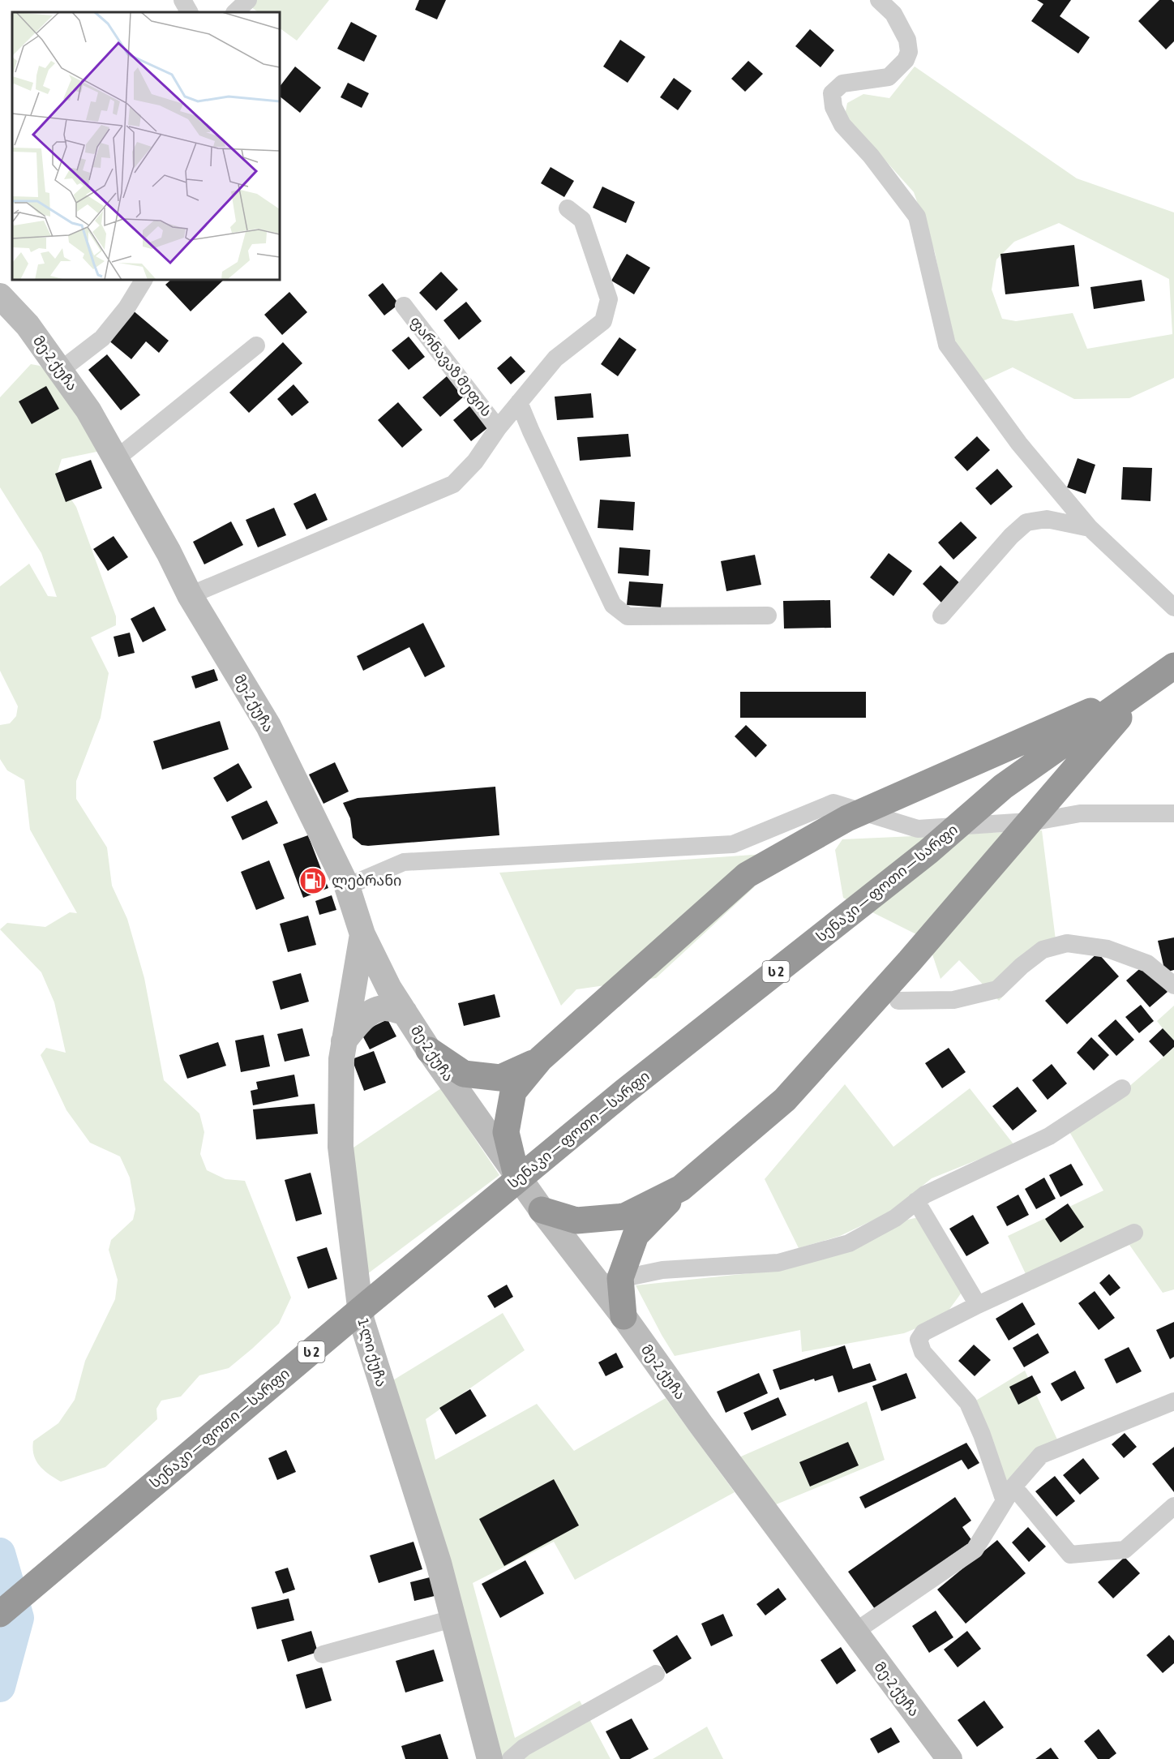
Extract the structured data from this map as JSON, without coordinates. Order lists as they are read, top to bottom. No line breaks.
{"streets":{"highway":["სენაკი — ფოთი — სარფი","ს 2"],"street":["მე-2 ქუჩა","ფარნავაზ მეფის","1-ლი ქუჩა"]},"crossings":[["მე-2 ქუჩა","1-ლი ქუჩა"]],"places":{"fuel station":["ლებრანი"]}}
